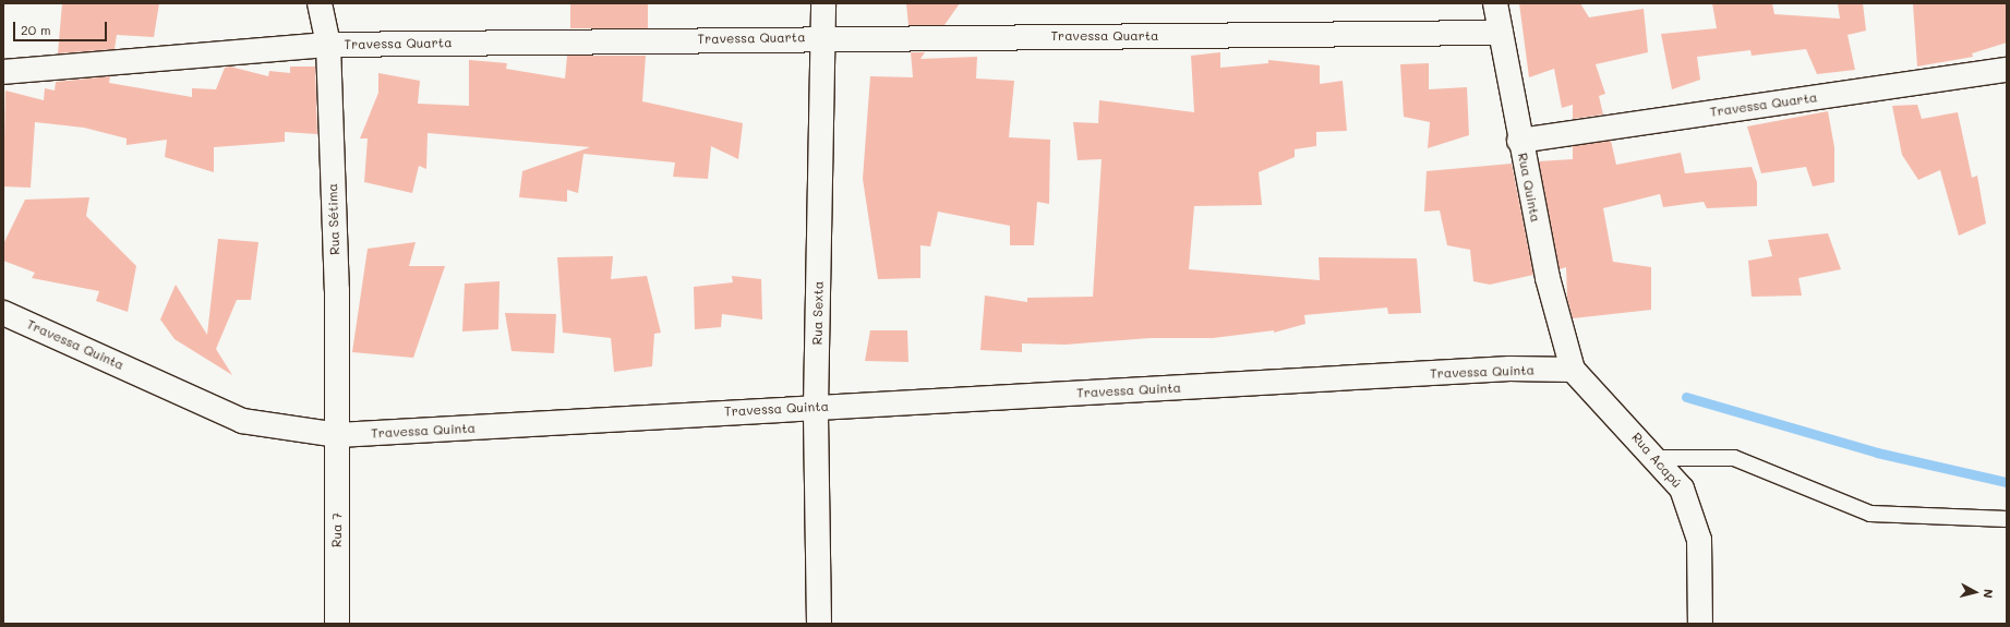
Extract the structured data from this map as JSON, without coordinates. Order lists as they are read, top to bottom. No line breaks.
{"streets":{"street":["Travessa Quarta","Rua Quinta","Rua Sétima","Rua Sexta","Travessa Quinta","Rua Acapú","Rua 7"]},"crossings":[["Travessa Quarta","Rua Quinta"],["Travessa Quarta","Rua Sétima"],["Travessa Quarta","Rua Sexta"],["Rua Quinta","Travessa Quinta"],["Rua Quinta","Rua Acapú"],["Rua Sétima","Travessa Quinta"],["Rua Sétima","Rua 7"],["Rua Sexta","Travessa Quinta"],["Travessa Quinta","Rua Acapú"],["Travessa Quinta","Rua 7"]],"scale_bar":"20 m","north":"right"}
